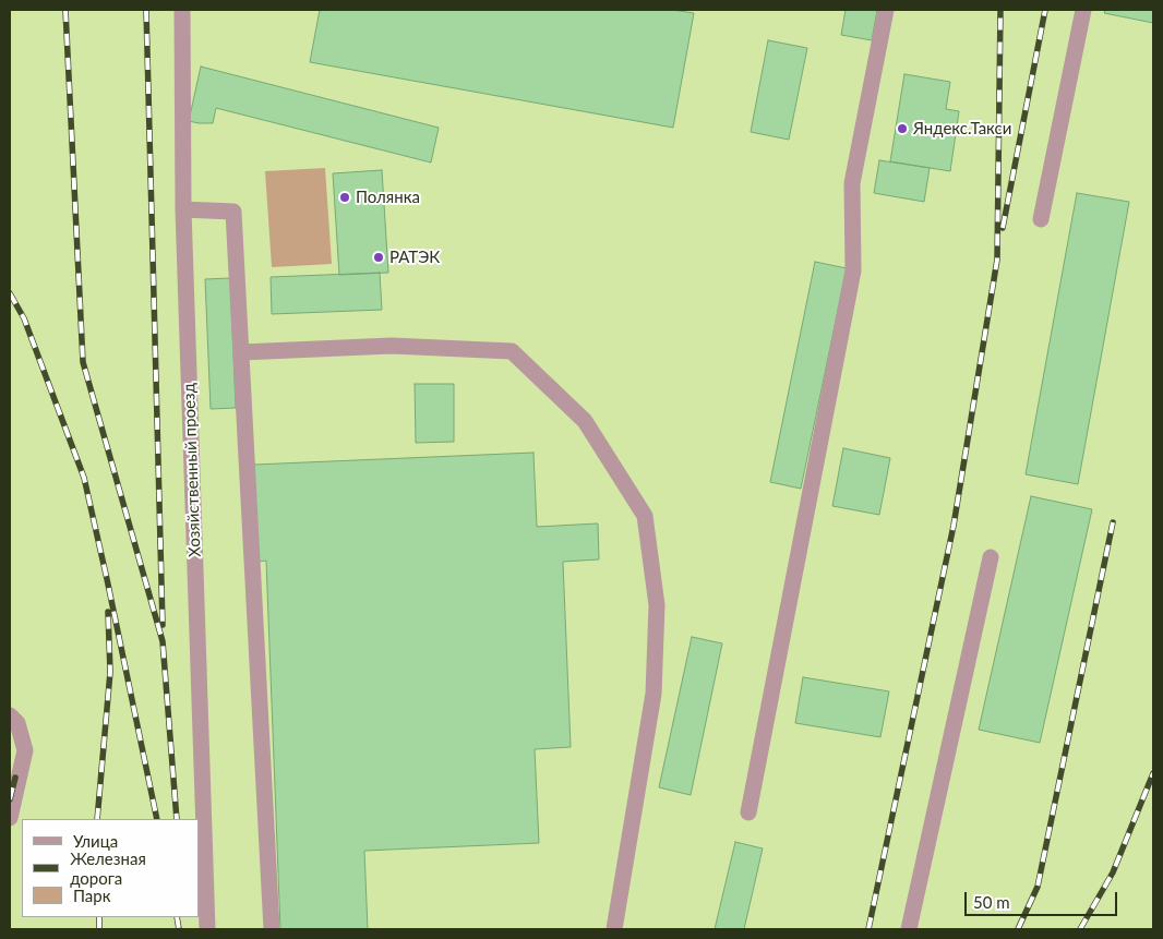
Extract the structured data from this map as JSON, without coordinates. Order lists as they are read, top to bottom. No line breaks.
{"streets":{"street":["Хозяйственный проезд"]},"places":["Яндекс.Такси","Полянка","РАТЭК"],"legend":["Улица","Железная дорога","Парк"],"scale_bar":"50 m"}
